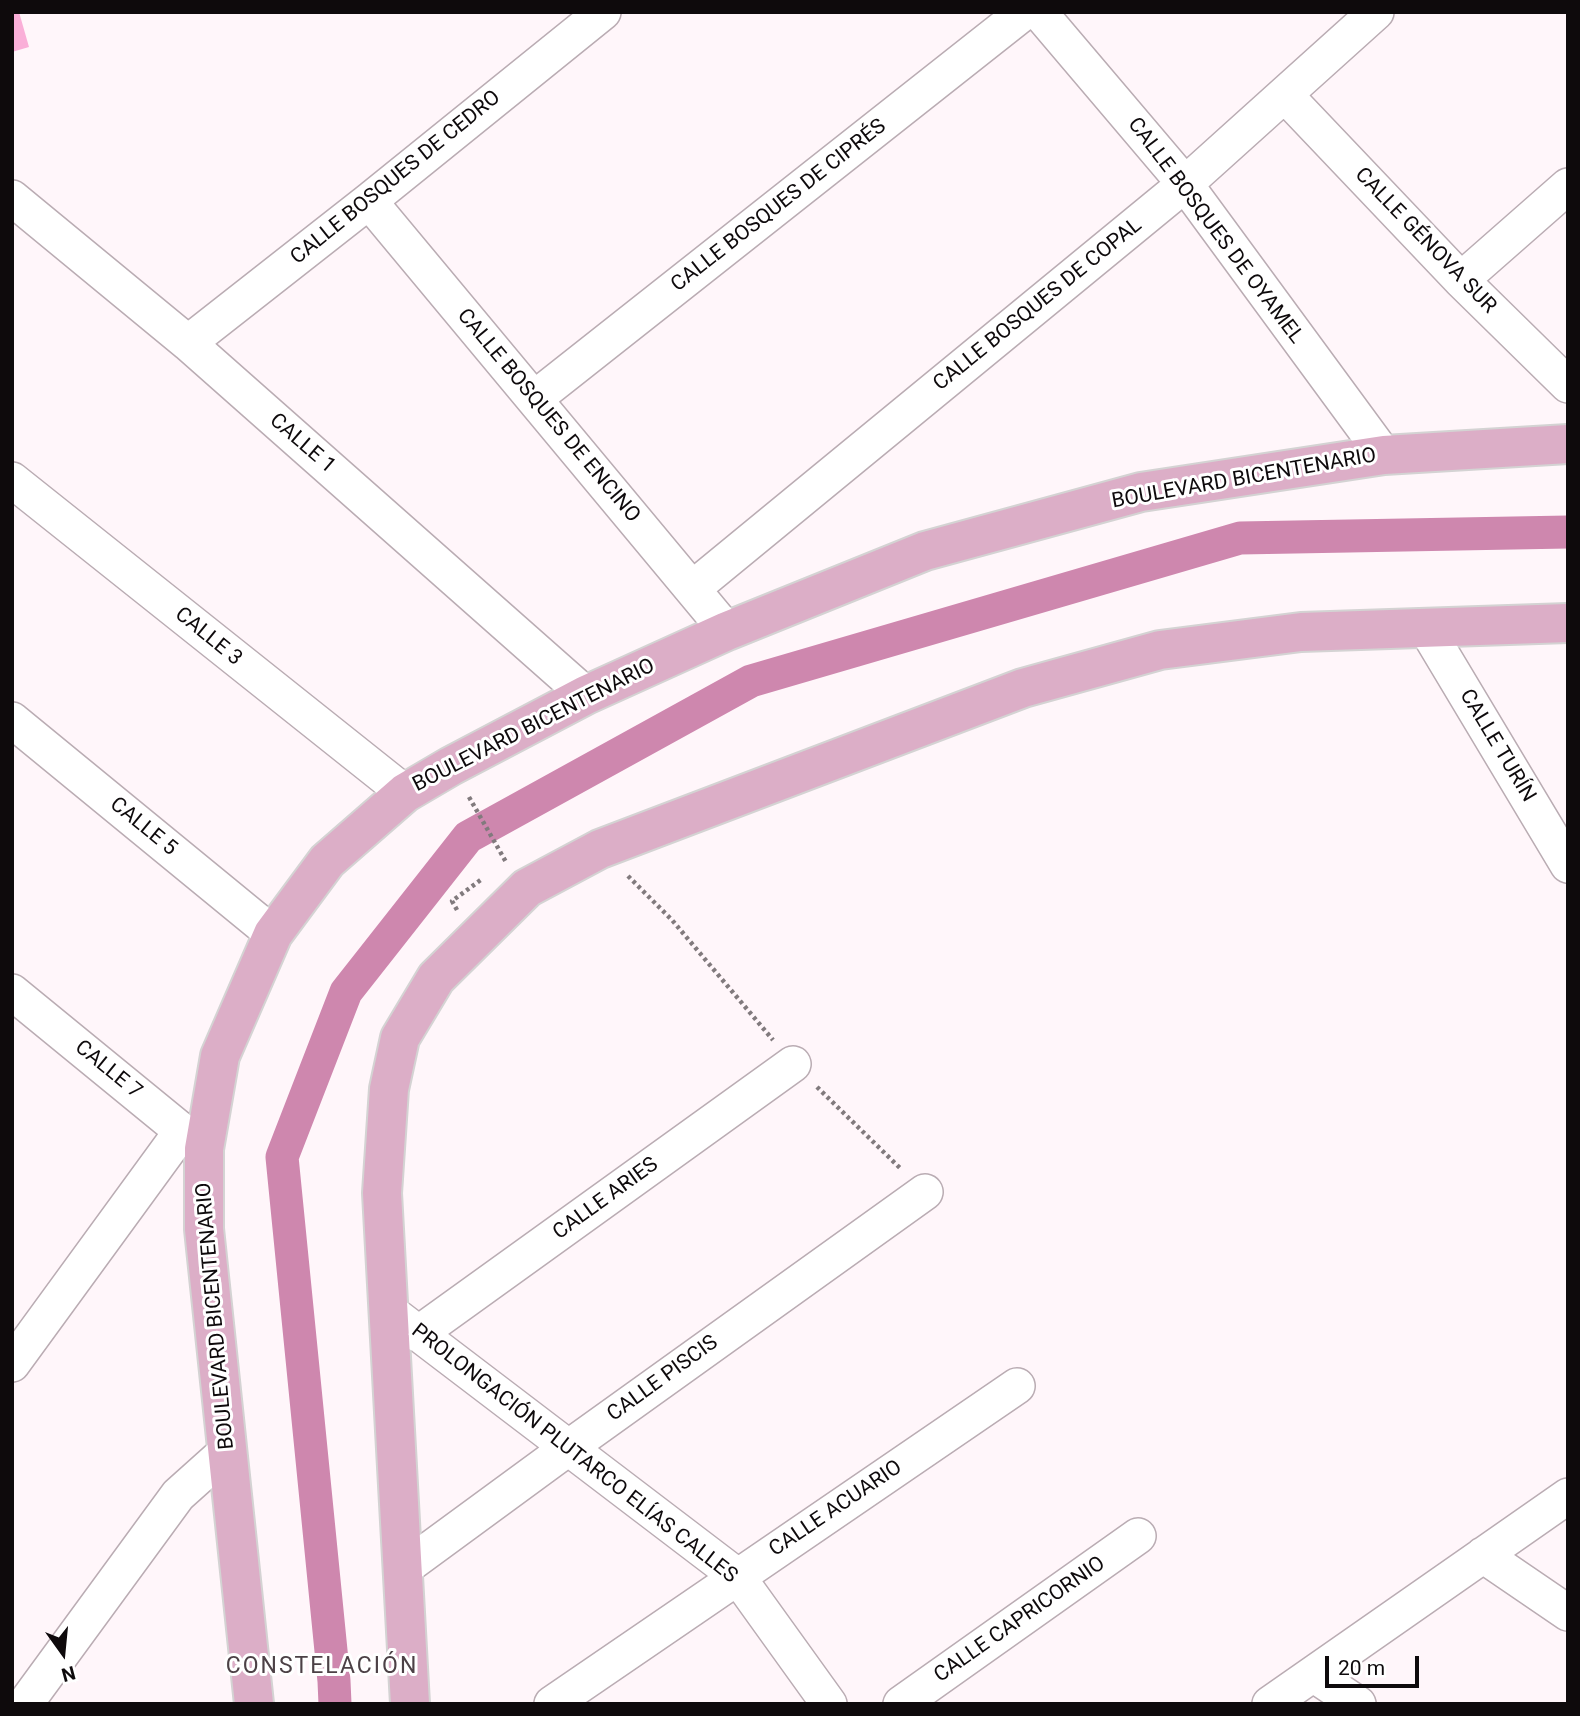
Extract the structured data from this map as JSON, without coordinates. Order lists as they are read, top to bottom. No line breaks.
{"streets":{"main road":["BOULEVARD BICENTENARIO"],"street":["CALLE BOSQUES DE CEDRO","CALLE BOSQUES DE CIPRÉS","CALLE BOSQUES DE OYAMEL","CALLE GÉNOVA SUR","CALLE BOSQUES DE COPAL","CALLE BOSQUES DE ENCINO","CALLE 1","CALLE 3","CALLE TURÍN","CALLE 5","CALLE 7","CALLE ARIES","CALLE PISCIS","PROLONGACIÓN PLUTARCO ELÍAS CALLES","CALLE ACUARIO","CALLE CAPRICORNIO"]},"crossings":[["CALLE BOSQUES DE CEDRO","CALLE BOSQUES DE ENCINO"],["CALLE BOSQUES DE CEDRO","CALLE 1"],["CALLE BOSQUES DE CIPRÉS","CALLE BOSQUES DE ENCINO"],["CALLE BOSQUES DE OYAMEL","CALLE BOSQUES DE COPAL"],["CALLE BOSQUES DE OYAMEL","BOULEVARD BICENTENARIO"],["CALLE GÉNOVA SUR","CALLE BOSQUES DE COPAL"],["CALLE BOSQUES DE COPAL","CALLE BOSQUES DE ENCINO"],["CALLE BOSQUES DE ENCINO","BOULEVARD BICENTENARIO"],["CALLE 1","BOULEVARD BICENTENARIO"],["BOULEVARD BICENTENARIO","CALLE 3"],["BOULEVARD BICENTENARIO","CALLE 5"],["BOULEVARD BICENTENARIO","CALLE 7"],["CALLE ARIES","PROLONGACIÓN PLUTARCO ELÍAS CALLES"],["CALLE PISCIS","PROLONGACIÓN PLUTARCO ELÍAS CALLES"],["PROLONGACIÓN PLUTARCO ELÍAS CALLES","CALLE ACUARIO"]],"districts":["CONSTELACIÓN"],"scale_bar":"20 m","north":"bottom"}
